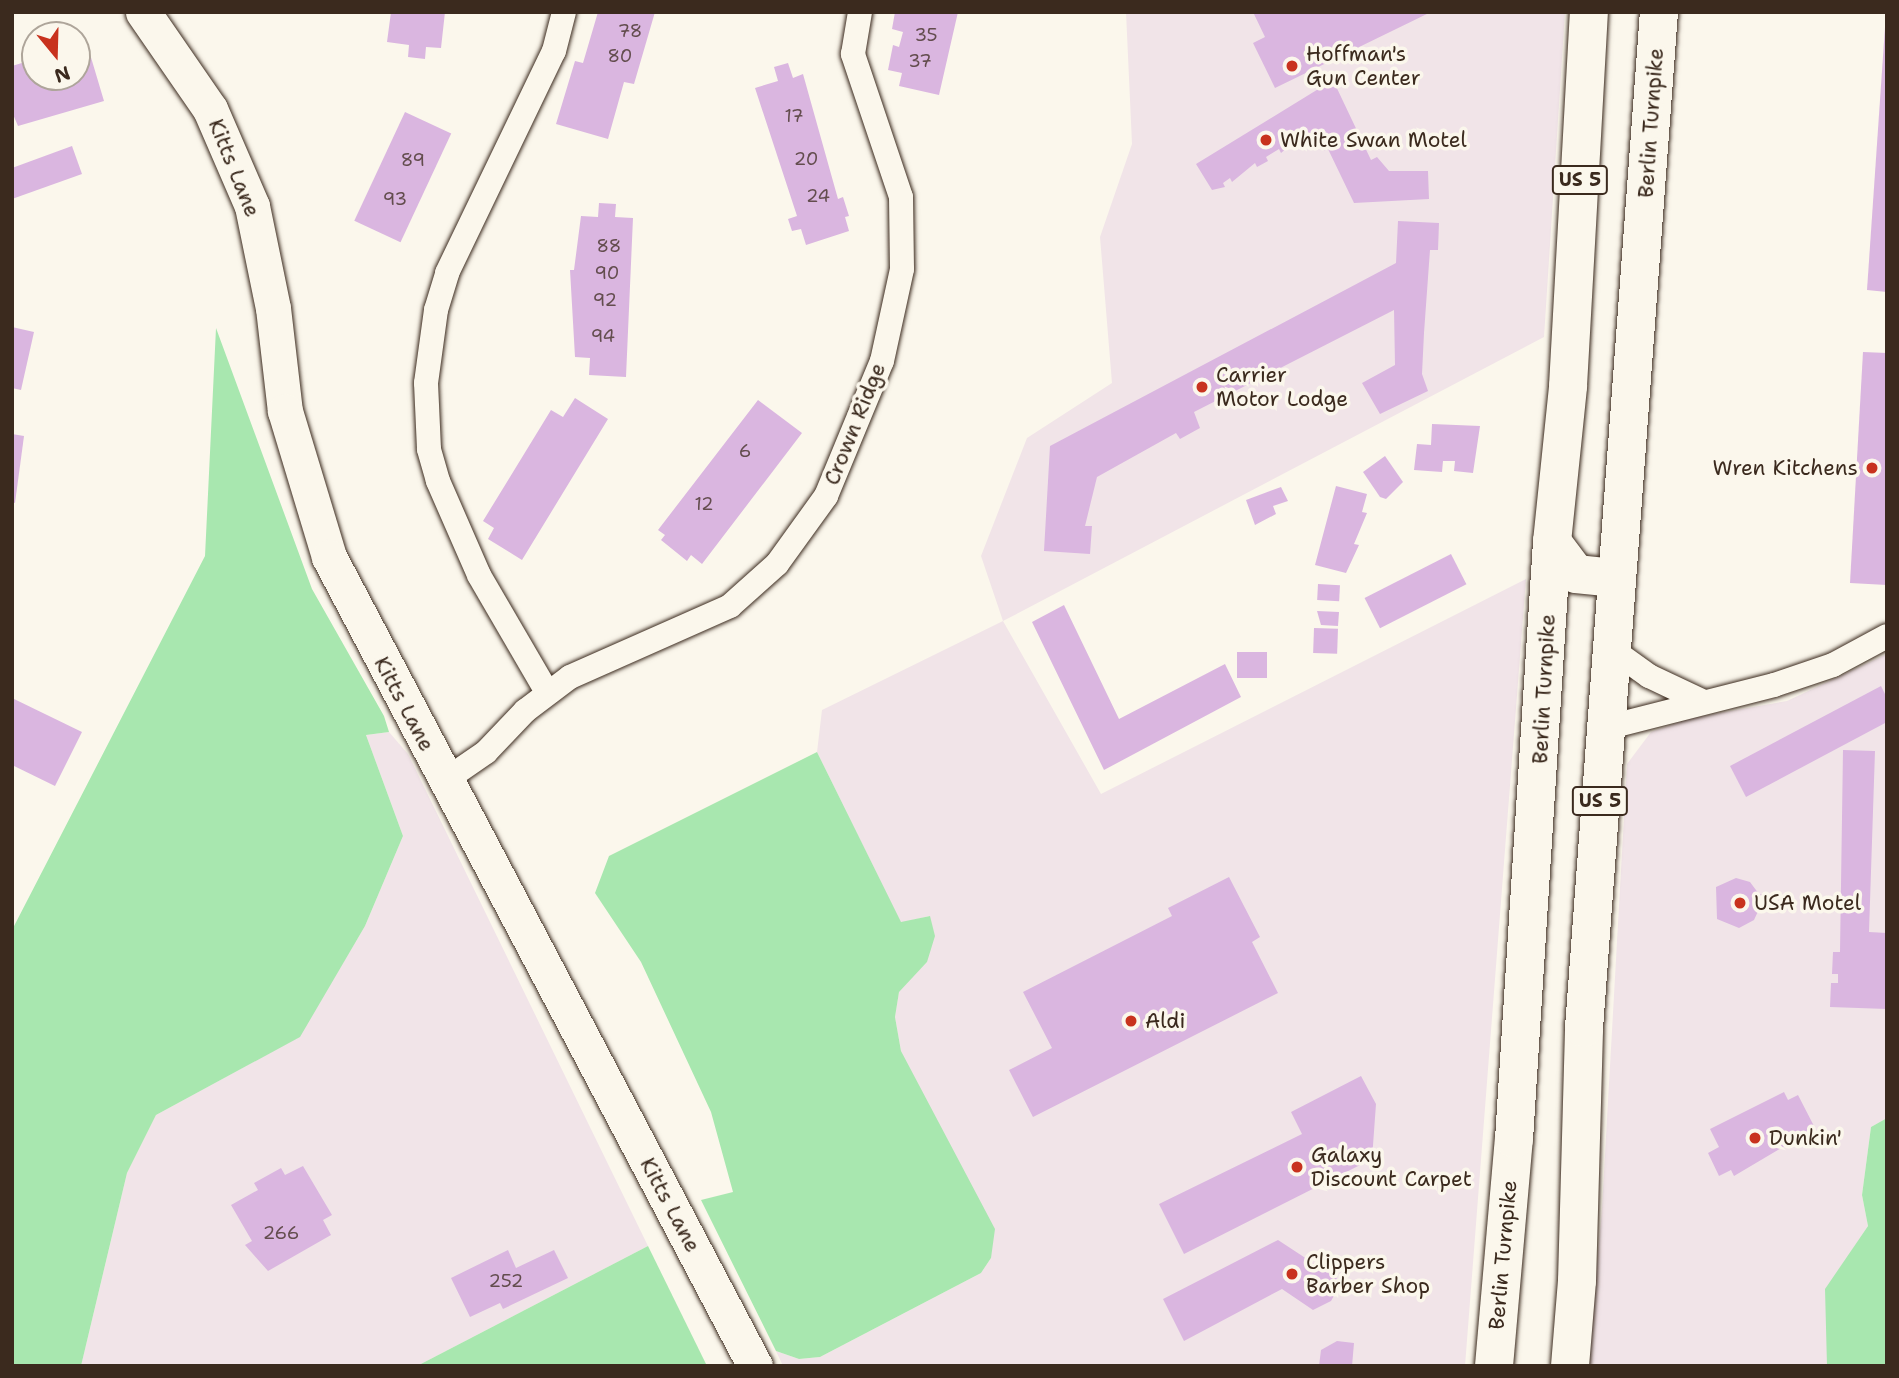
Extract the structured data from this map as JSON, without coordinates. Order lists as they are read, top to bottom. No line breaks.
{"streets":{"highway":["Berlin Turnpike","US 5"],"street":["Kitts Lane","Crown Ridge"]},"crossings":[["Kitts Lane","Crown Ridge"]],"places":["Hoffman's Gun Center","White Swan Motel","Carrier Motor Lodge","Wren Kitchens","USA Motel","Aldi","Dunkin'","Galaxy Discount Carpet","Clippers Barber Shop"],"house_numbers":["78","35","80","37","17","20","89","24","93","88","90","92","94","6","12","266","252"],"north":"bottom"}
